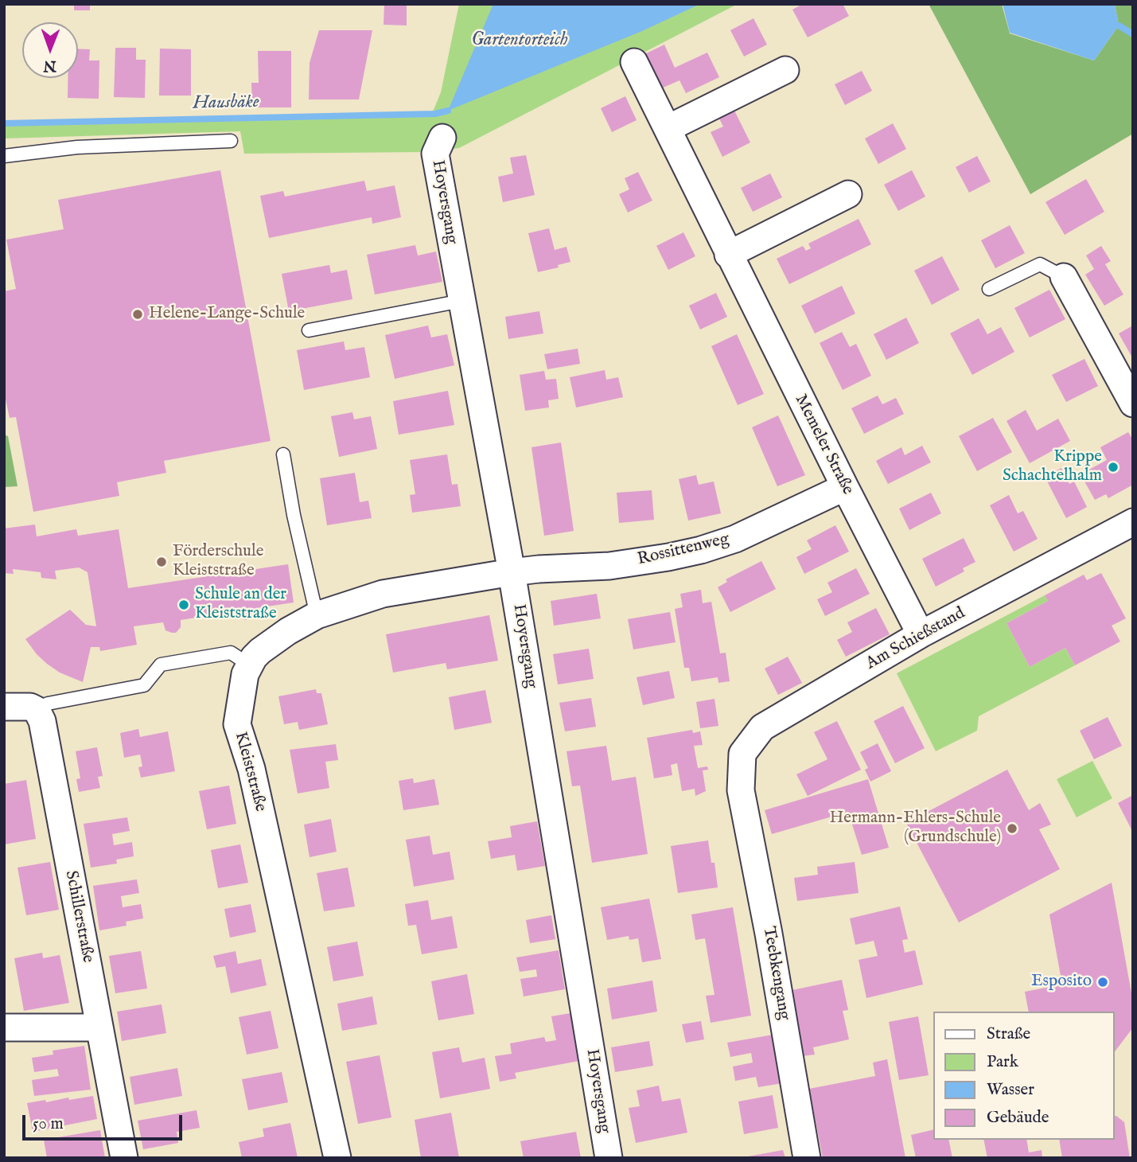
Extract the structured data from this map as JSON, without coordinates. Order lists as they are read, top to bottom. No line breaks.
{"streets":{"street":["Hoyersgang","Memeler Straße","Rossittenweg","Am Schießstand","Kleiststraße","Schillerstraße","Teebkengang"]},"crossings":[["Hoyersgang","Rossittenweg"],["Memeler Straße","Rossittenweg"],["Memeler Straße","Am Schießstand"],["Am Schießstand","Teebkengang"]],"water":["Gartentorteich","Hausbäke"],"places":["Helene-Lange-Schule","Krippe Schachtelhalm","Förderschule Kleiststraße","Schule an der Kleiststraße","Hermann-Ehlers-Schule (Grundschule)","Esposito"],"legend":["Straße","Park","Wasser","Gebäude"],"scale_bar":"50 m","north":"bottom"}
